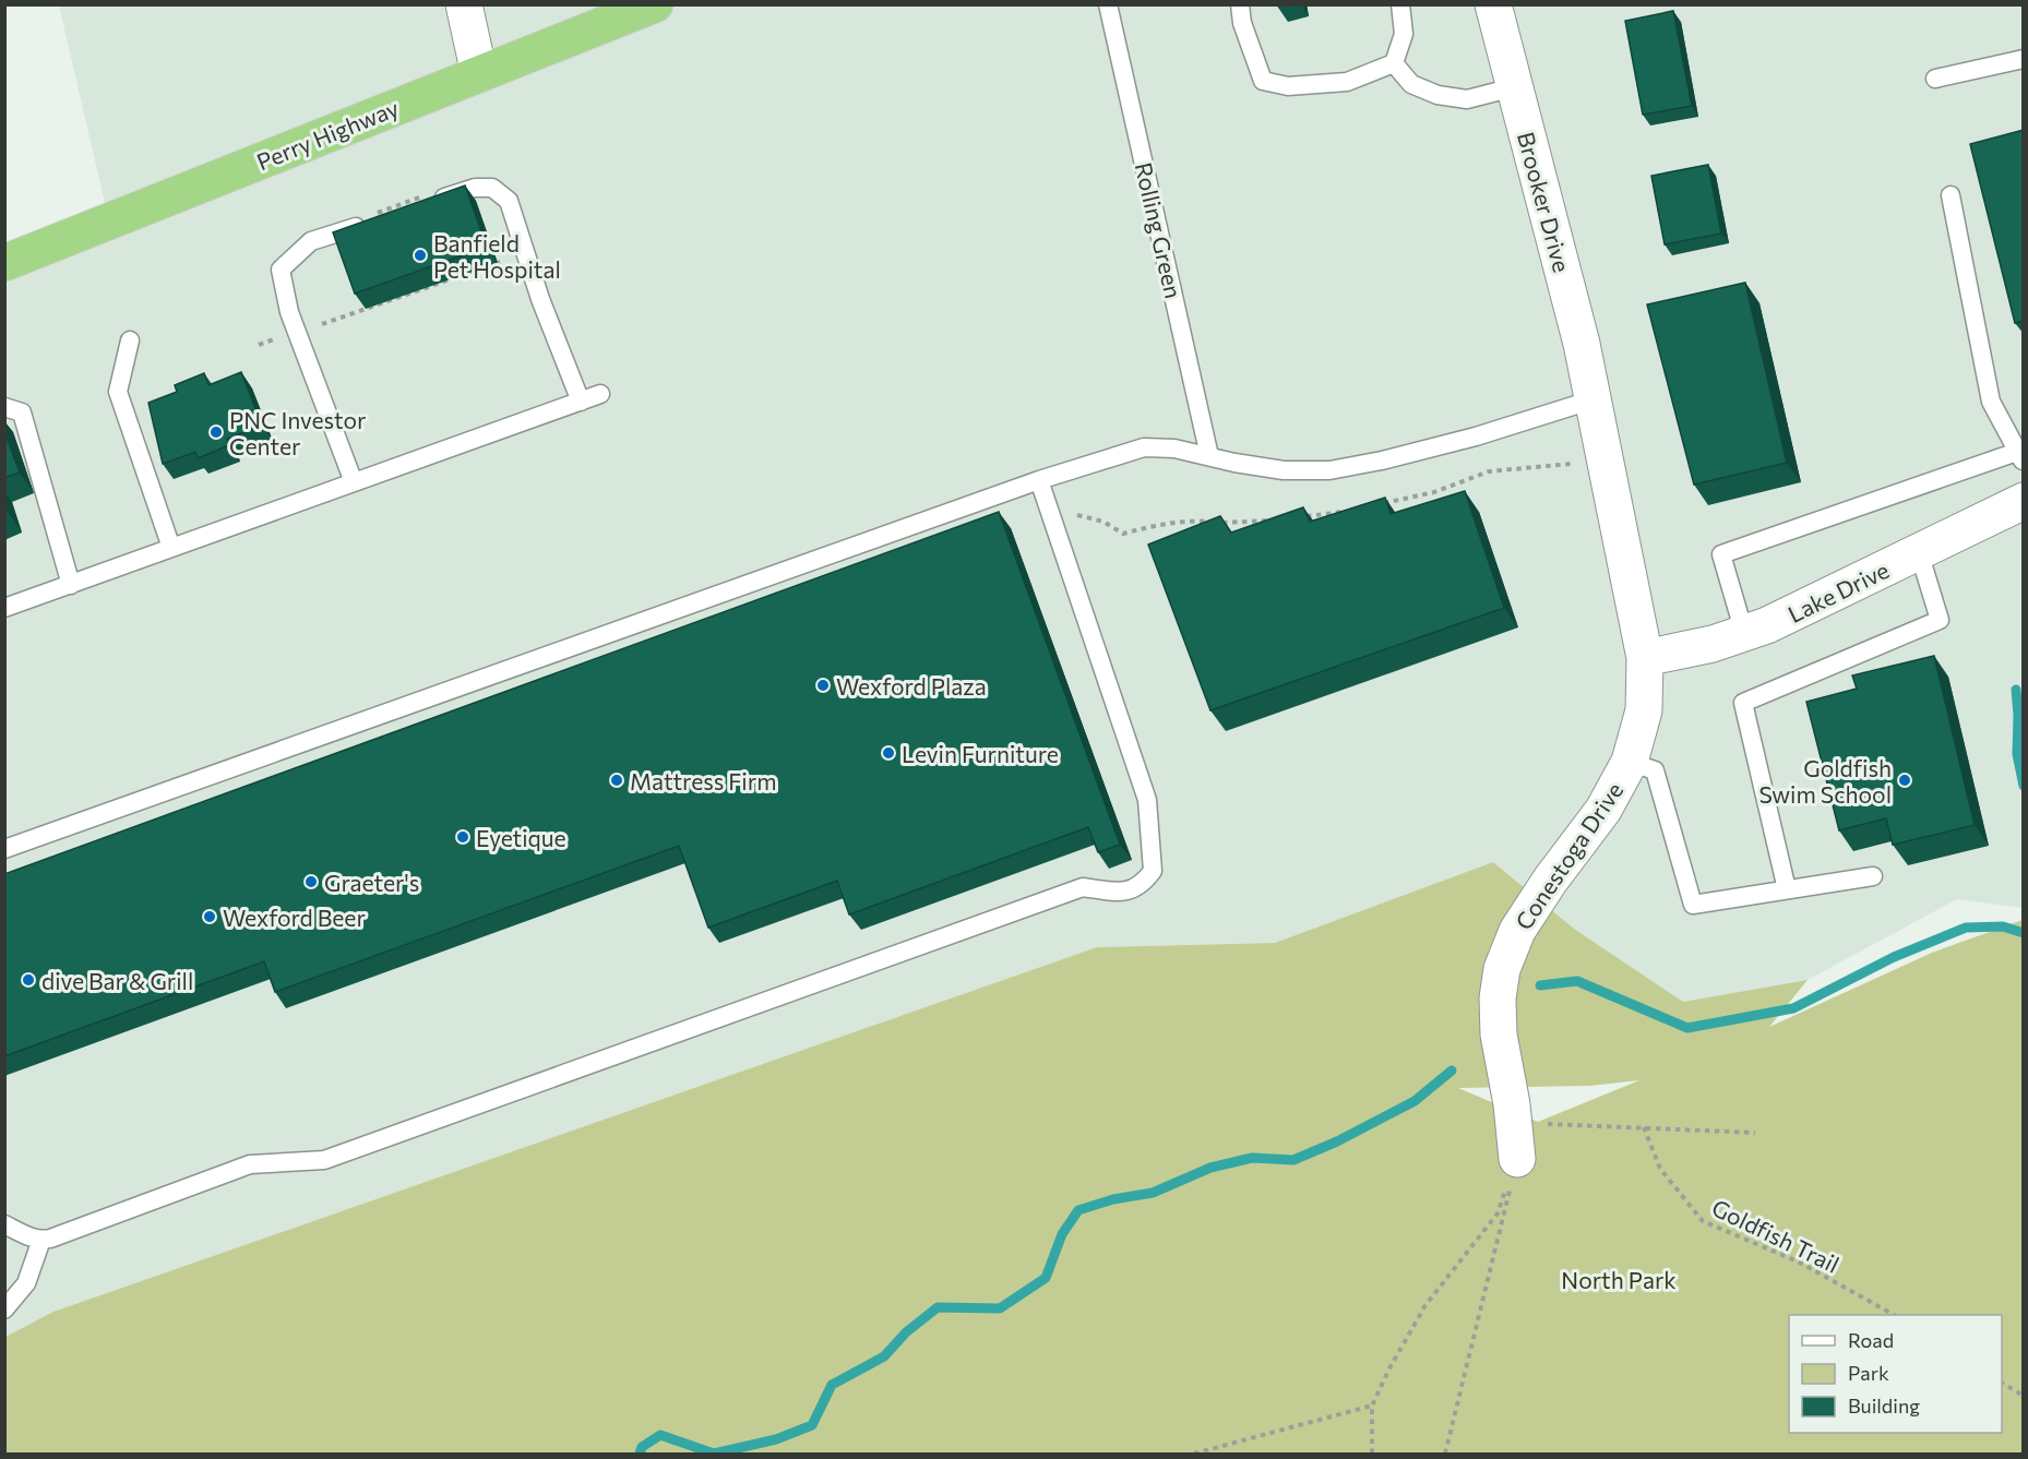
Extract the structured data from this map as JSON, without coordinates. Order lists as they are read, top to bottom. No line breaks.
{"streets":{"highway":["Perry Highway"],"street":["Brooker Drive","Lake Drive","Conestoga Drive"],"lane":["Rolling Green"],"path":["Goldfish Trail"]},"crossings":[["Brooker Drive","Conestoga Drive"],["Lake Drive","Conestoga Drive"]],"parks":["North Park"],"places":["Banfield Pet Hospital","PNC Investor Center","Wexford Plaza","Levin Furniture","Mattress Firm","Goldfish Swim School","Eyetique","Graeter's","Wexford Beer","dive Bar & Grill"],"legend":["Road","Park","Building"]}
